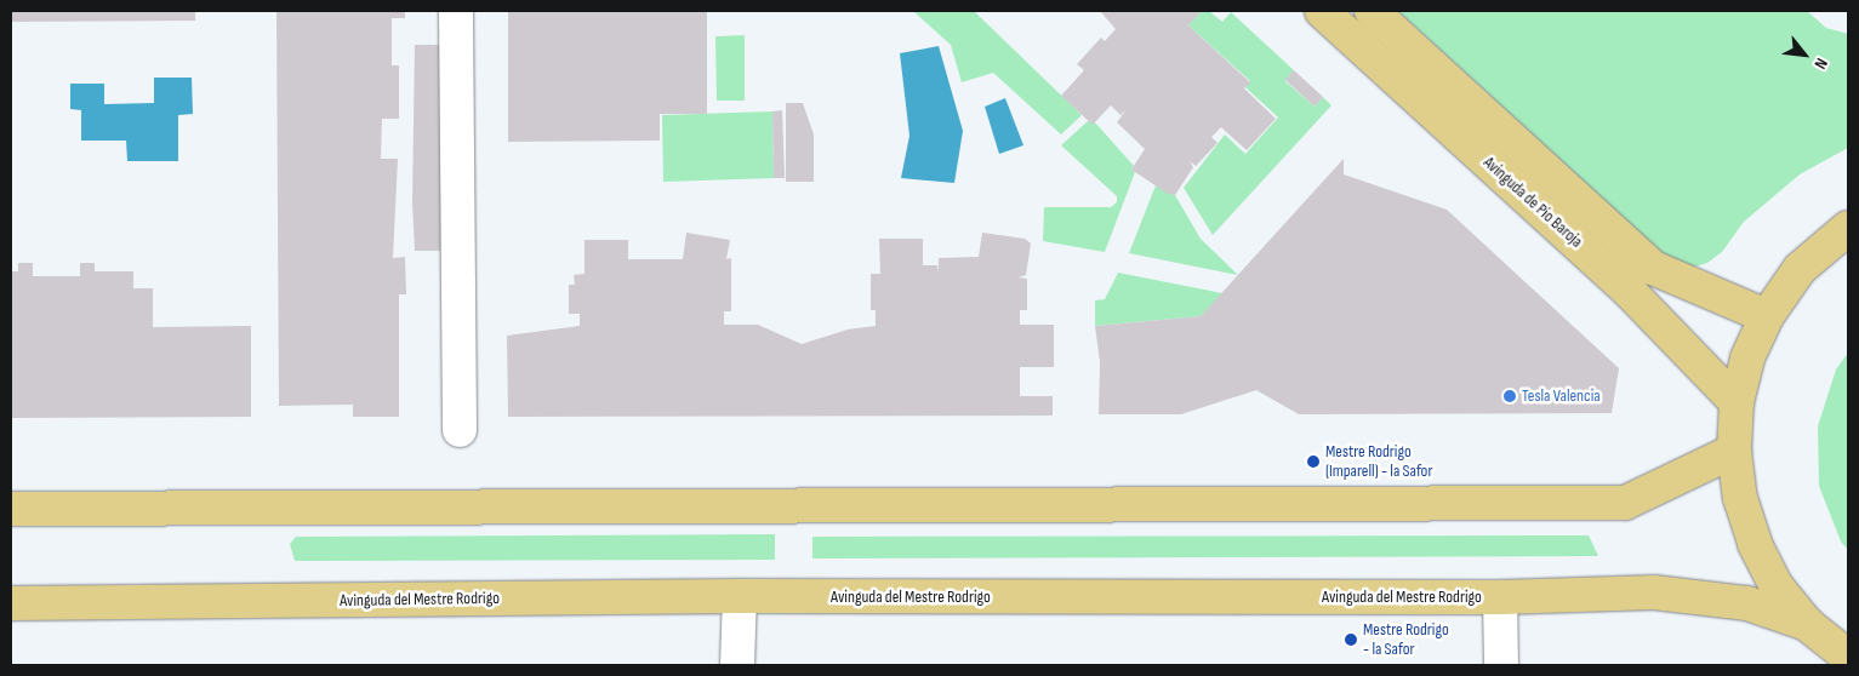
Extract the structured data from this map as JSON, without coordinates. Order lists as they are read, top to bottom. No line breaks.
{"streets":{"main road":["Avinguda de Pio Baroja","Avinguda del Mestre Rodrigo"]},"places":["Tesla Valencia","Mestre Rodrigo (Imparell) - la Safor","Mestre Rodrigo - la Safor"],"north":"bottom right"}
